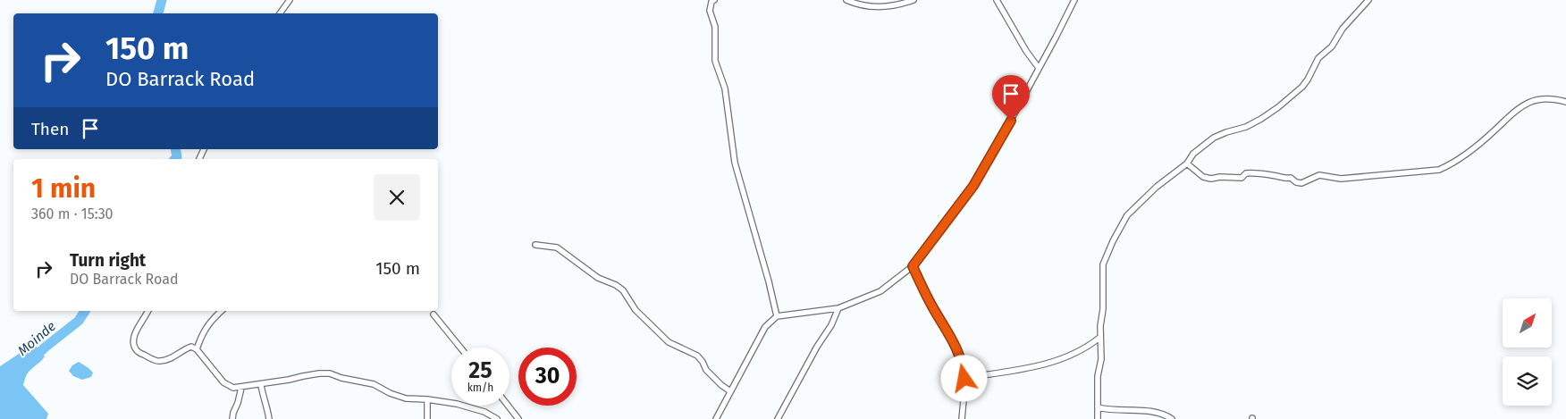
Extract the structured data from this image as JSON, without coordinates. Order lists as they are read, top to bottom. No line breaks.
{"water":["Moinde"],"north":"top right","page":{"turn":["150 m","DO Barrack Road"],"then":"Then","heading":["1 min","360 m · 15:30"],"list":[{"name":"Turn right","note":"DO Barrack Road","value":"150 m"}],"speed":"25 km/h","limit":"30"}}
